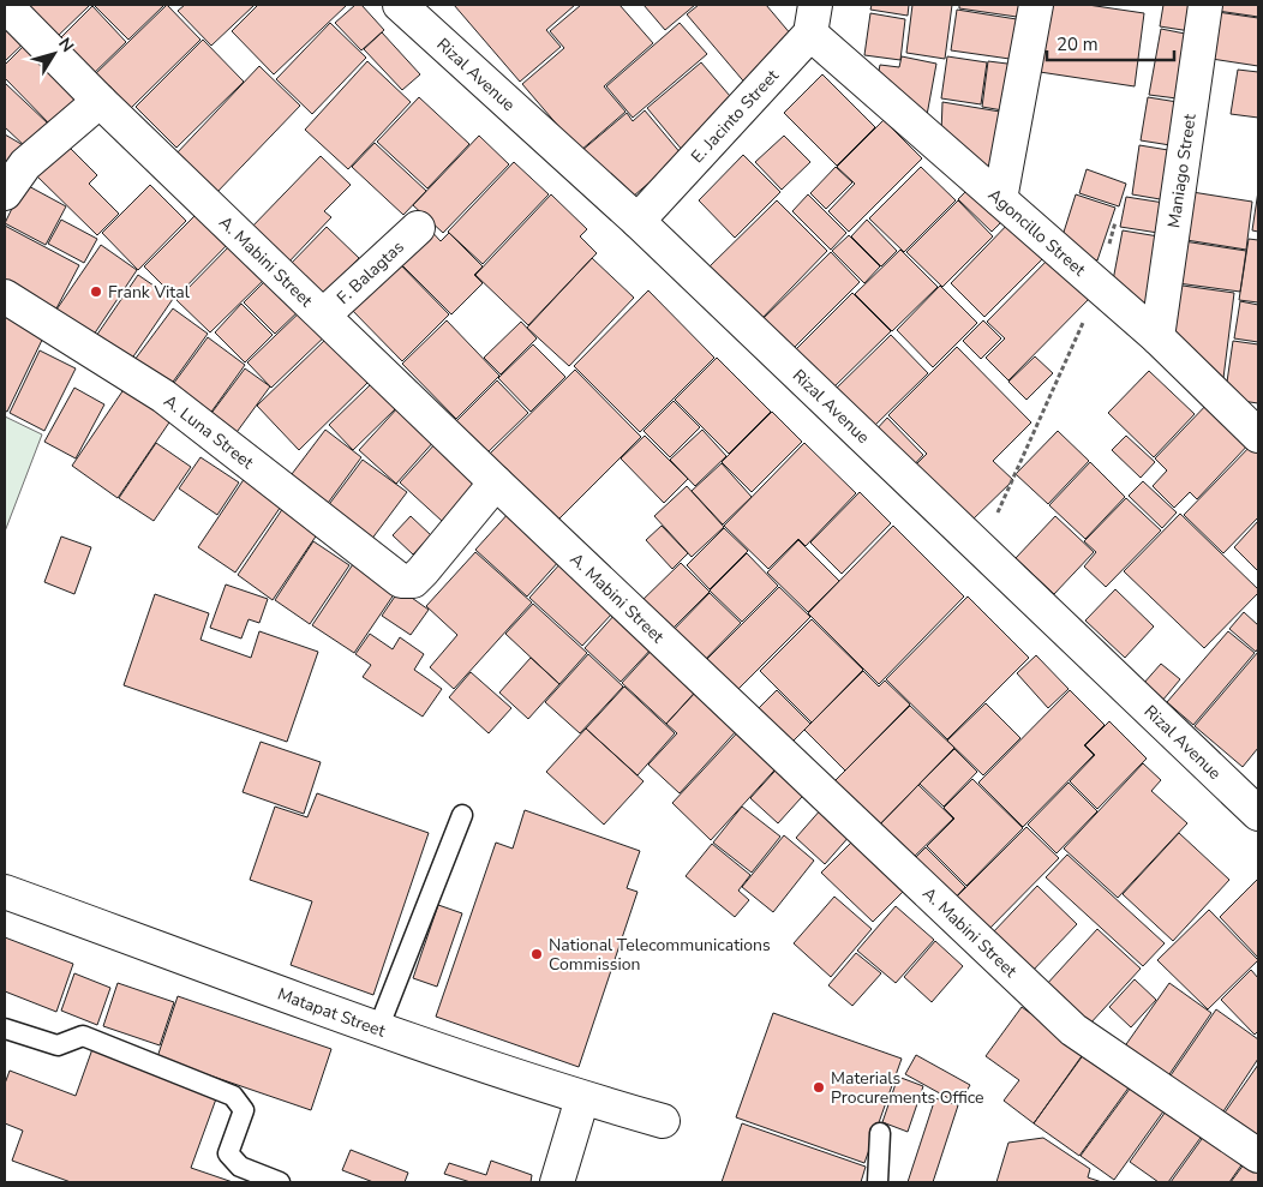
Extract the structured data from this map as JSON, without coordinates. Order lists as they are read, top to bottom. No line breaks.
{"streets":{"street":["Rizal Avenue","E. Jacinto Street","Maniago Street","Agoncillo Street","A. Mabini Street","F. Balagtas","A. Luna Street","Matapat Street"]},"crossings":[["Rizal Avenue","E. Jacinto Street"],["E. Jacinto Street","Agoncillo Street"],["Maniago Street","Agoncillo Street"],["A. Mabini Street","F. Balagtas"],["A. Mabini Street","A. Luna Street"]],"places":["Frank Vital","National Telecommunications Commission","Materials Procurements Office"],"scale_bar":"20 m","north":"top right"}
